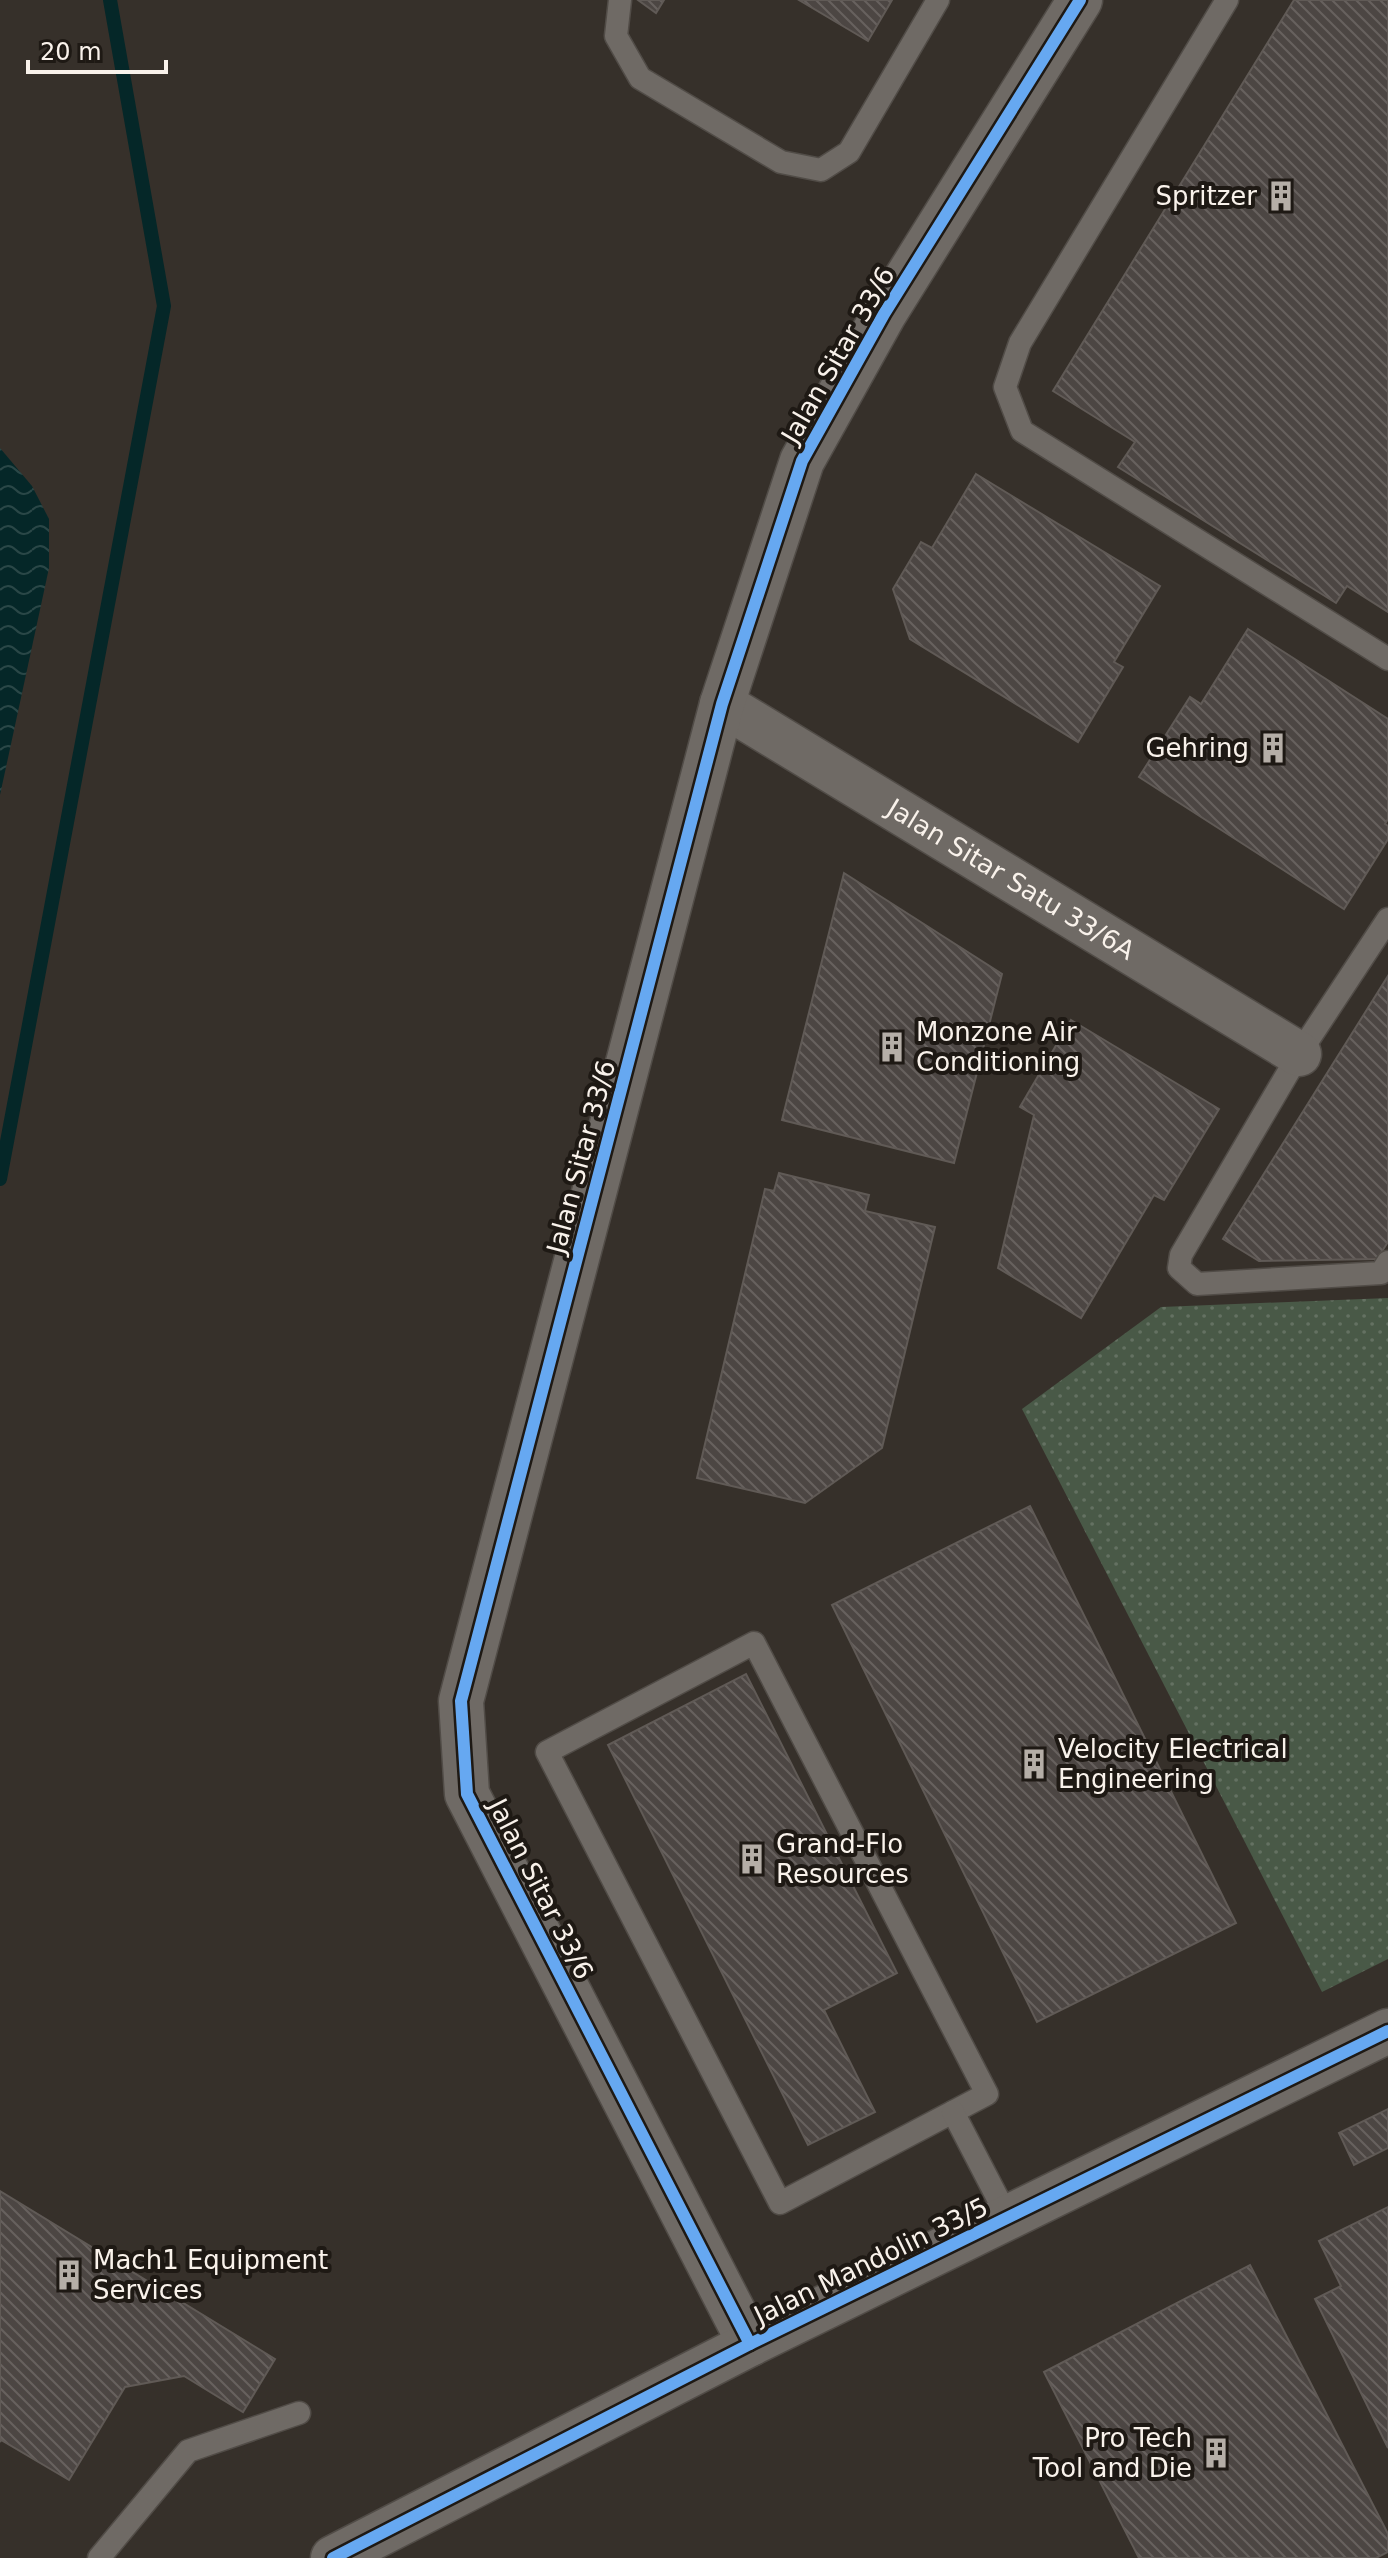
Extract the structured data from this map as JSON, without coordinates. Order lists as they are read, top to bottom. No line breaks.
{"streets":{"street":["Jalan Sitar 33/6","Jalan Sitar Satu 33/6A","Jalan Mandolin 33/5"]},"crossings":[["Jalan Sitar 33/6","Jalan Sitar Satu 33/6A"],["Jalan Sitar 33/6","Jalan Mandolin 33/5"]],"places":{"building":["Spritzer","Gehring","Monzone Air Conditioning","Velocity Electrical Engineering","Grand-Flo Resources","Mach1 Equipment Services","Pro Tech Tool and Die"]},"scale_bar":"20 m"}
